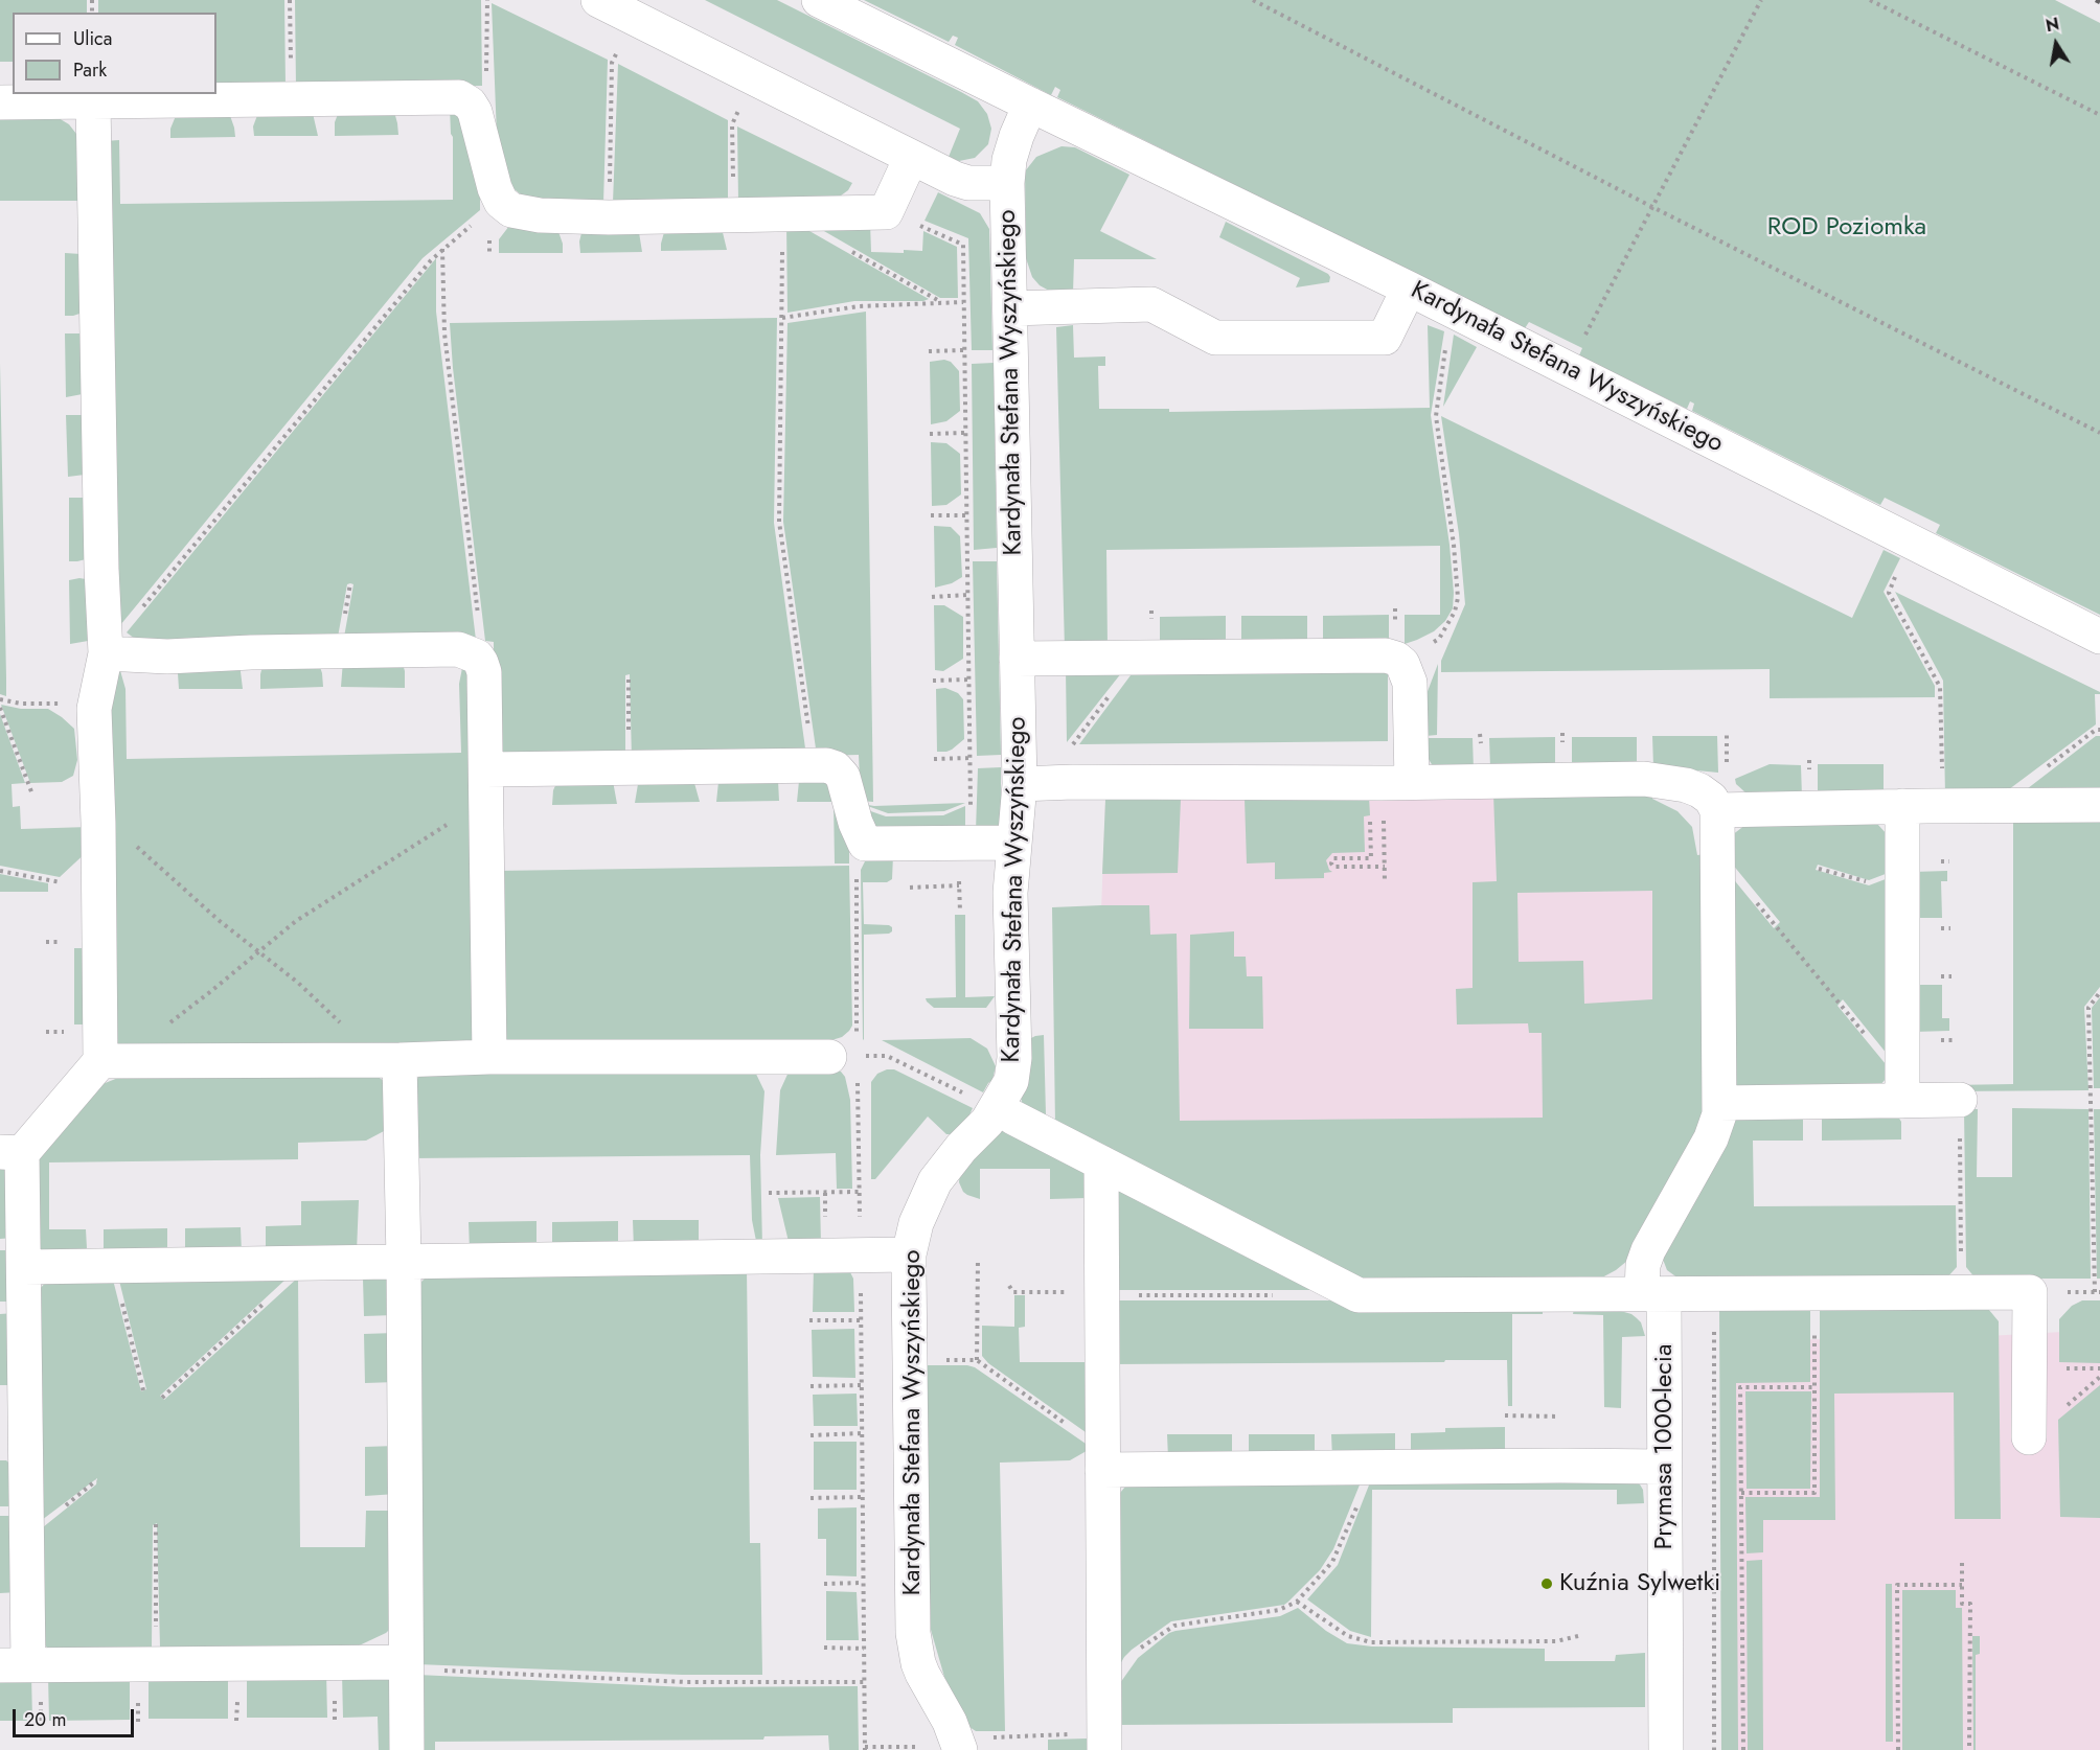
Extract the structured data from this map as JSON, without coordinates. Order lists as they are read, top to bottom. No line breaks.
{"streets":{"street":["Kardynała Stefana Wyszyńskiego","Prymasa 1000-lecia"]},"parks":["ROD Poziomka"],"places":["Kuźnia Sylwetki"],"legend":["Ulica","Park"],"scale_bar":"20 m","north":"top"}
